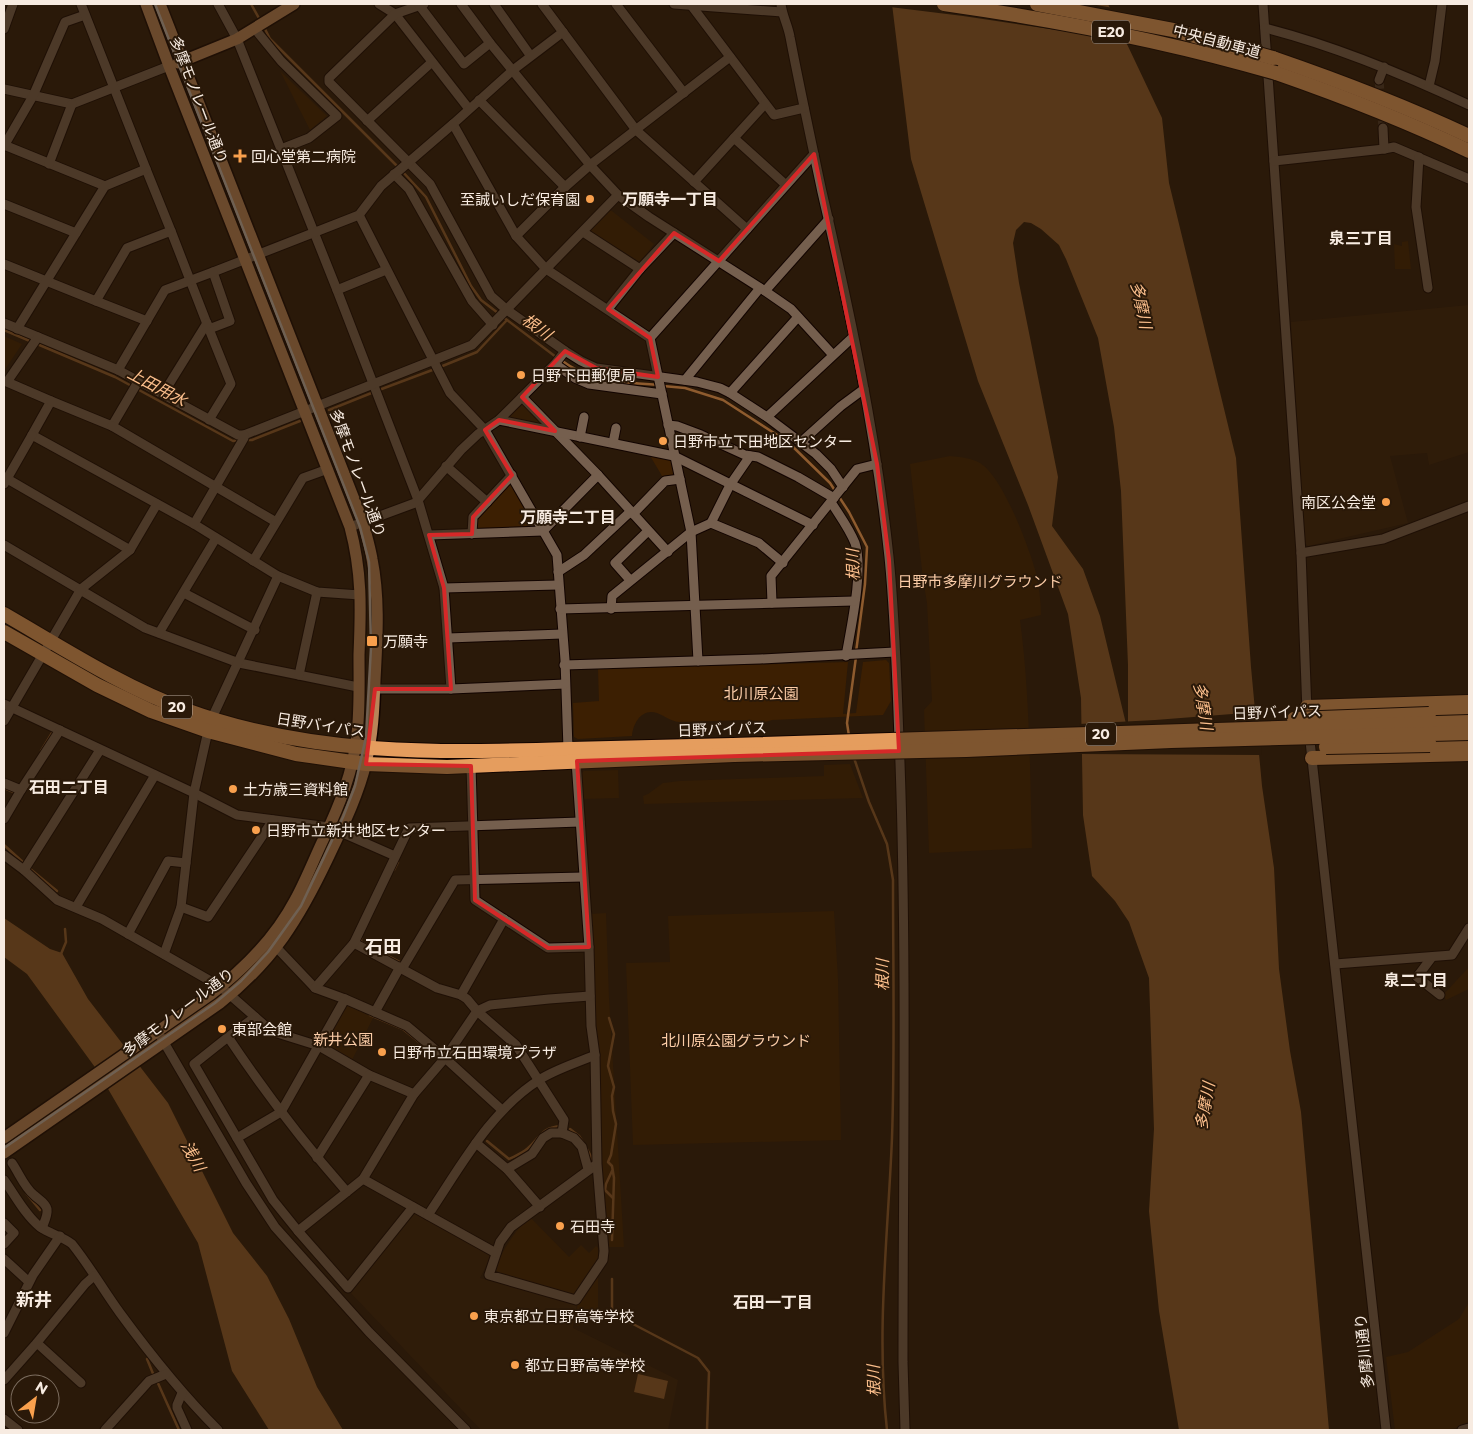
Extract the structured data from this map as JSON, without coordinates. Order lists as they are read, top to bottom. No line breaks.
{"streets":{"highway":["E20","中央自動車道","20","日野バイパス"],"main road":["多摩モノレール通り"],"street":["多摩川通り"]},"crossings":[["多摩モノレール通り","日野バイパス"]],"districts":["万願寺一丁目","泉三丁目","万願寺二丁目","石田二丁目","石田","泉二丁目","新井","石田一丁目"],"water":["多摩川","根川","上田用水","浅川"],"parks":["日野市多摩川グラウンド","北川原公園","新井公園","北川原公園グラウンド"],"places":{"health":["回心堂第二病院"],"other":["至誠いしだ保育園","日野下田郵便局","日野市立下田地区センター","南区公会堂","土方歳三資料館","日野市立新井地区センター","東部会館","日野市立石田環境プラザ","石田寺","東京都立日野高等学校","都立日野高等学校"],"transit":["万願寺"]},"north":"top right"}
